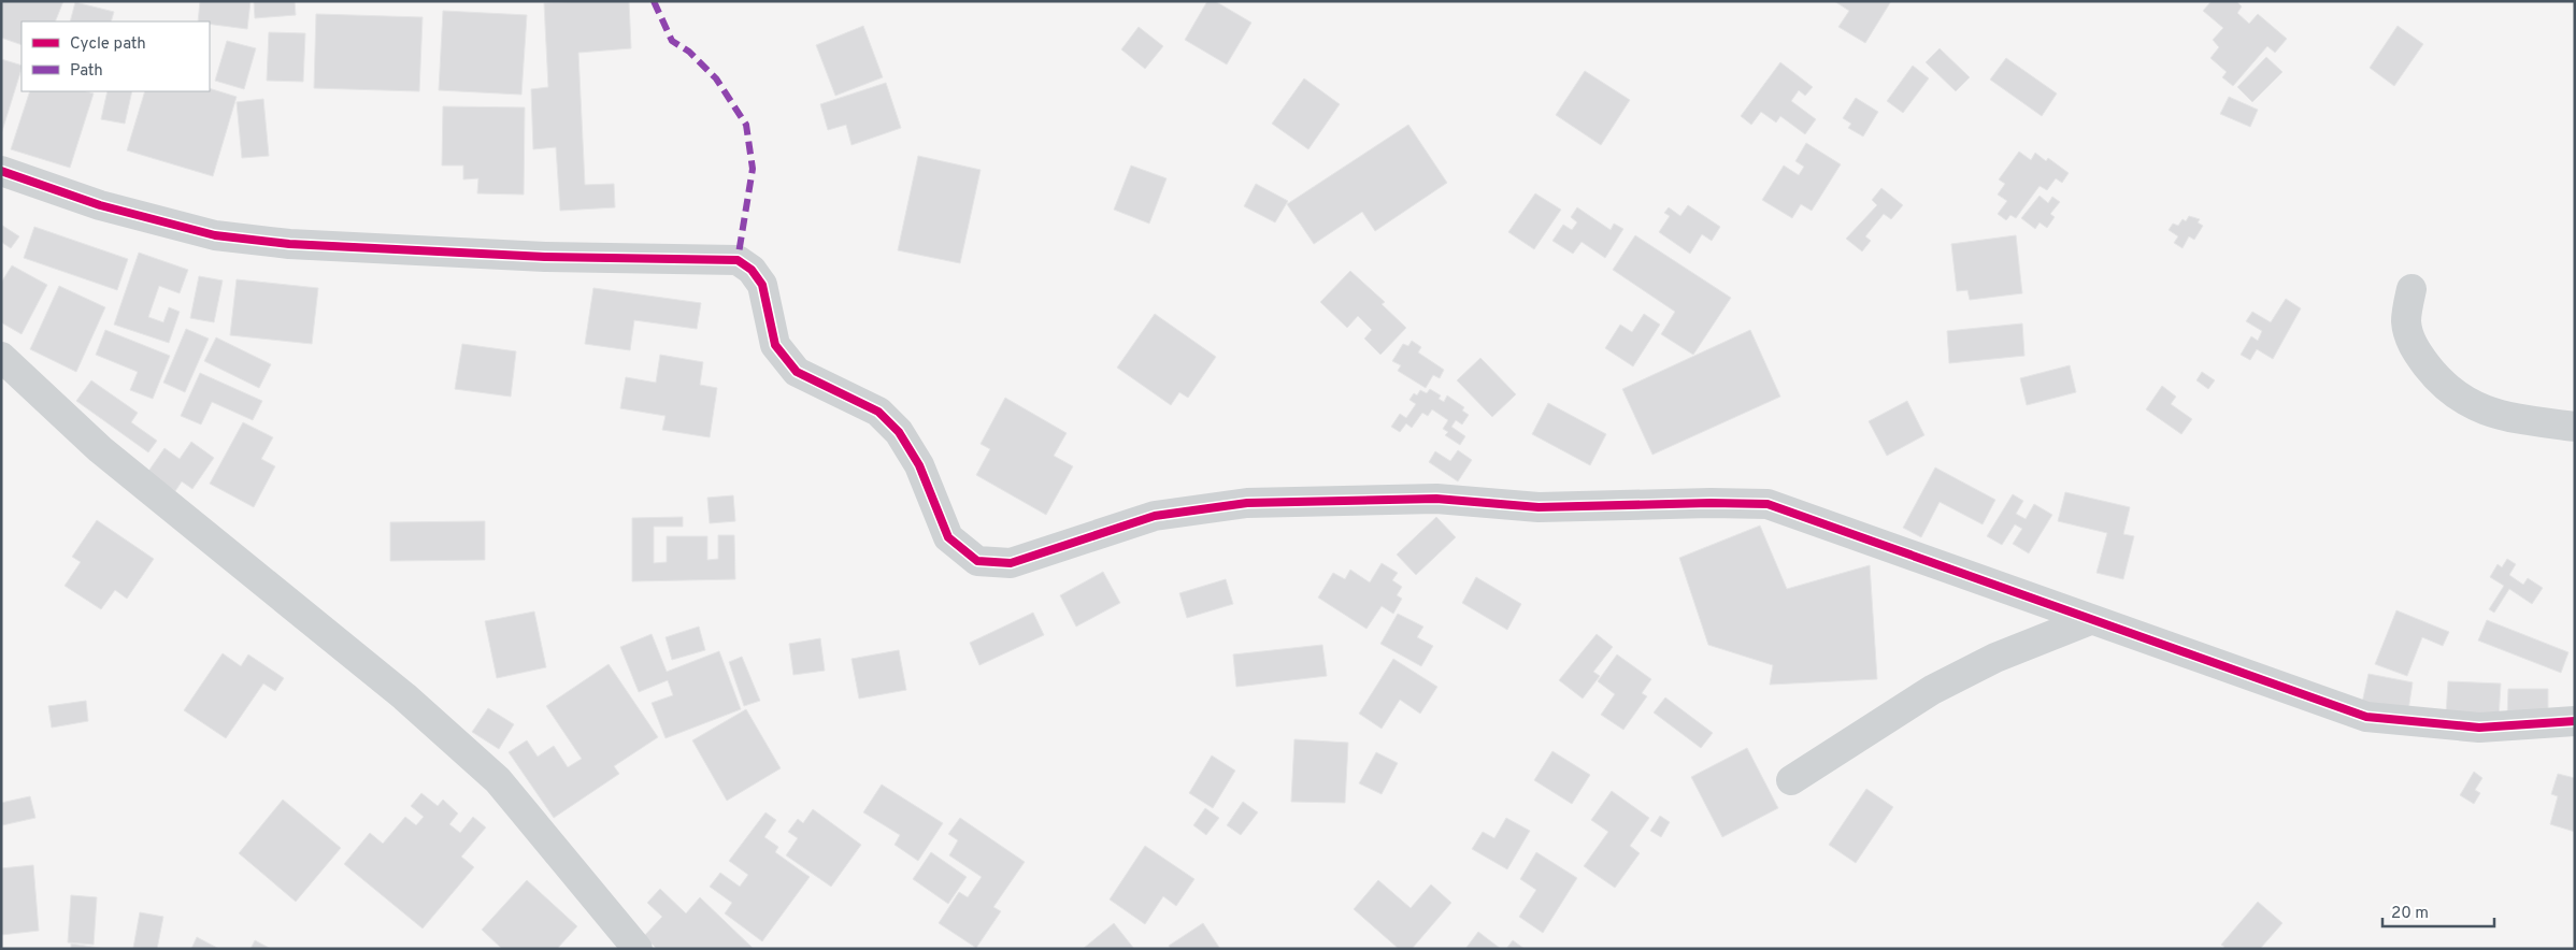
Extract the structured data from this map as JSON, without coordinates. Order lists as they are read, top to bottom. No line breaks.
{"legend":["Cycle path","Path"],"scale_bar":"20 m"}
